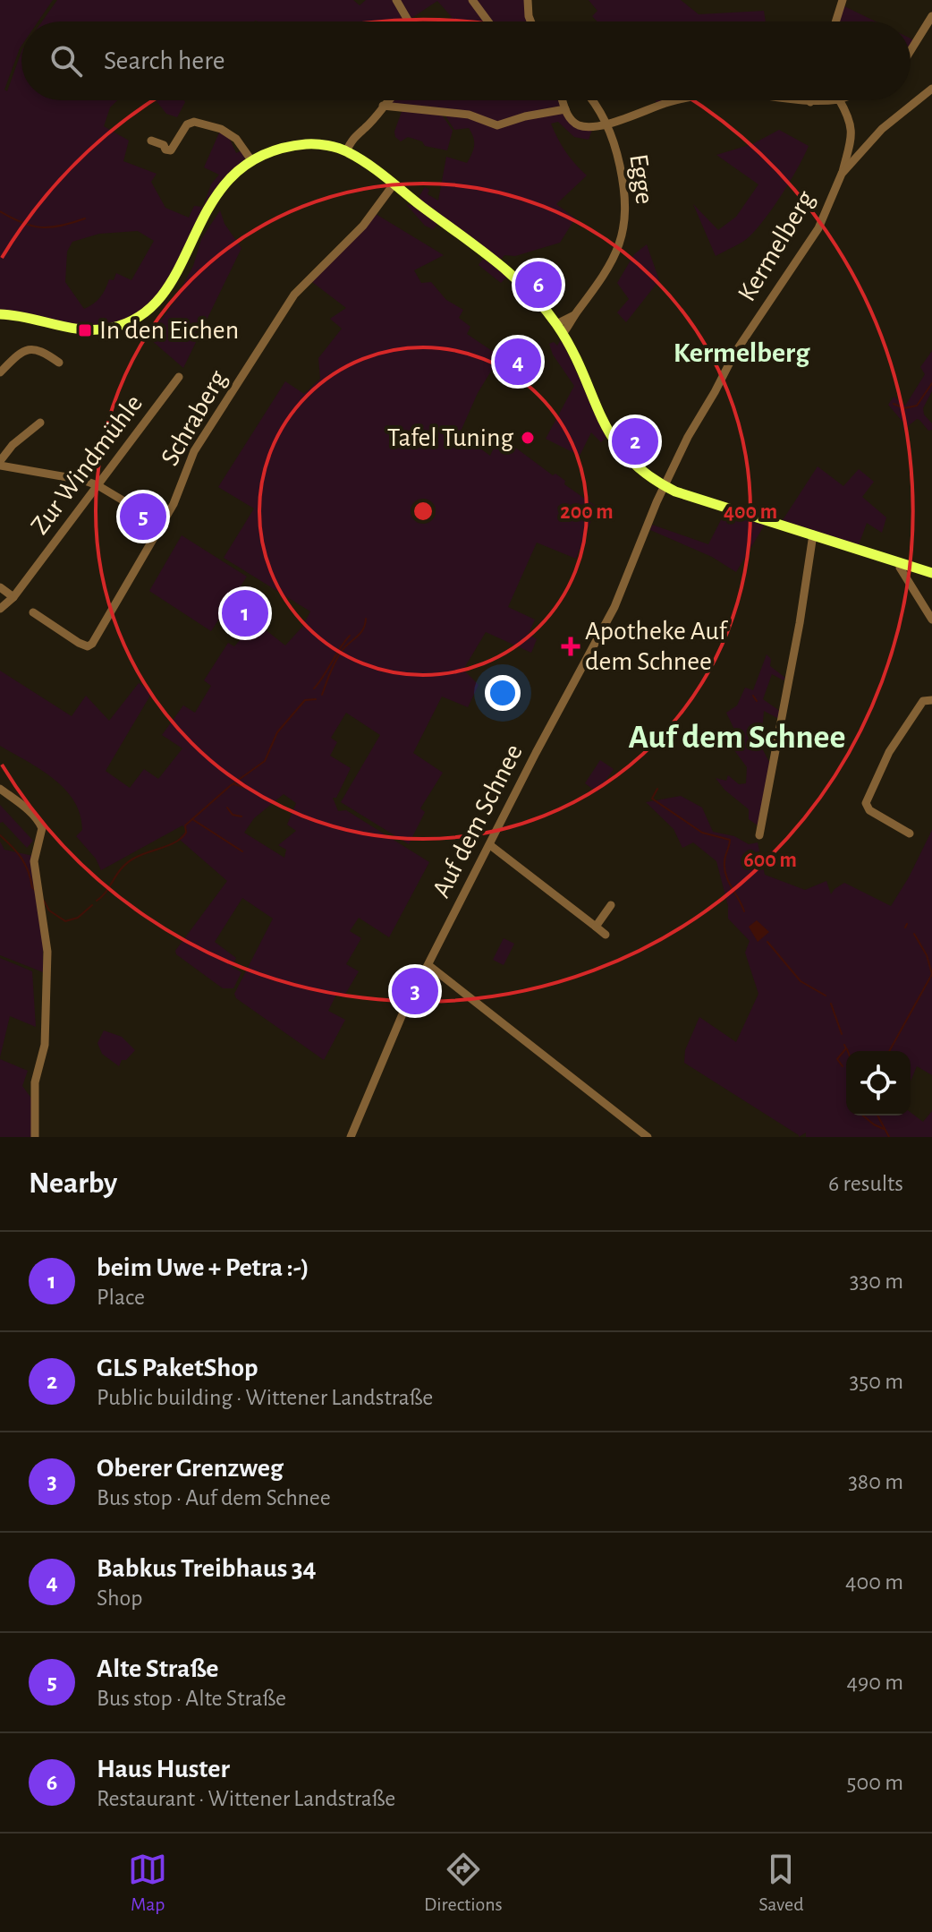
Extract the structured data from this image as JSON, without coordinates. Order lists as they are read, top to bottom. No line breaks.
{"streets":{"street":["Egge","Kermelberg","Schraberg","Zur Windmühle","Auf dem Schnee"]},"crossings":[["Kermelberg","Auf dem Schnee"]],"districts":["Kermelberg","Auf dem Schnee"],"places":{"transit":["In den Eichen"],"other":["Tafel Tuning"],"health":["Apotheke Auf dem Schnee"]},"page":{"search":"Search here","pins":["6","4","2","5","1","3"],"heading":["Nearby","6 results"],"list":[{"mark":"1","name":"beim Uwe + Petra :-)","note":"Place","value":"330 m"},{"mark":"2","name":"GLS PaketShop","note":"Public building · Wittener Landstraße","value":"350 m"},{"mark":"3","name":"Oberer Grenzweg","note":"Bus stop · Auf dem Schnee","value":"380 m"},{"mark":"4","name":"Babkus Treibhaus 34","note":"Shop","value":"400 m"},{"mark":"5","name":"Alte Straße","note":"Bus stop · Alte Straße","value":"490 m"},{"mark":"6","name":"Haus Huster","note":"Restaurant · Wittener Landstraße","value":"500 m"}],"nav":["Map","Directions","Saved"]},"rings":["200 m","400 m","600 m"]}
